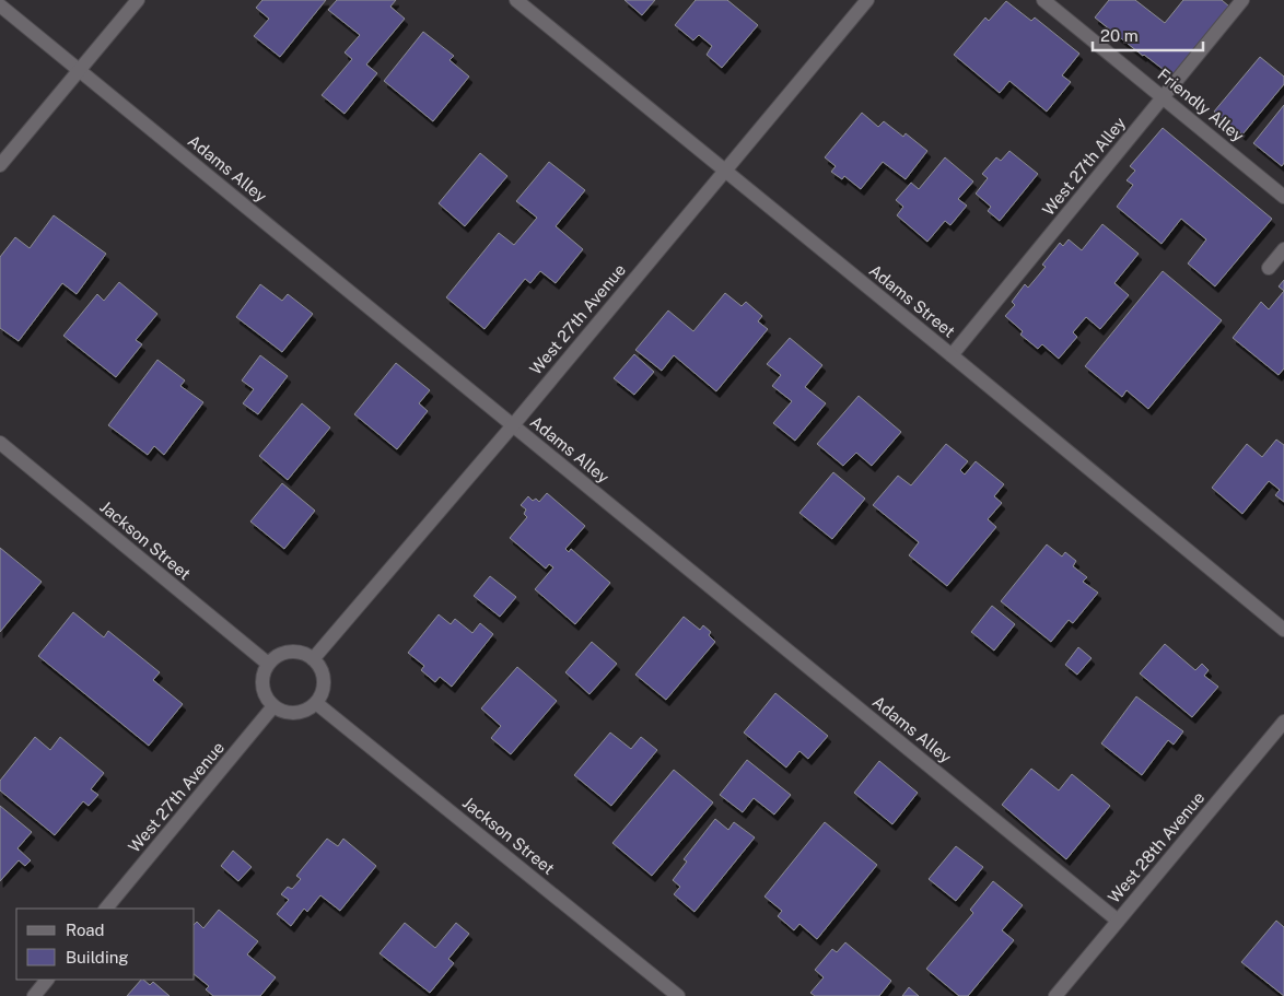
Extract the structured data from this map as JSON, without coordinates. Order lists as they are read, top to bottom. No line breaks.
{"streets":{"street":["Friendly Alley","West 27th Alley","Adams Alley","Adams Street","West 27th Avenue","Jackson Street","West 28th Avenue"]},"crossings":[["Friendly Alley","West 27th Alley"],["West 27th Alley","Adams Street"],["Adams Alley","West 27th Avenue"],["Adams Alley","West 28th Avenue"],["Adams Street","West 27th Avenue"],["West 27th Avenue","Jackson Street"]],"legend":["Road","Building"],"scale_bar":"20 m"}
